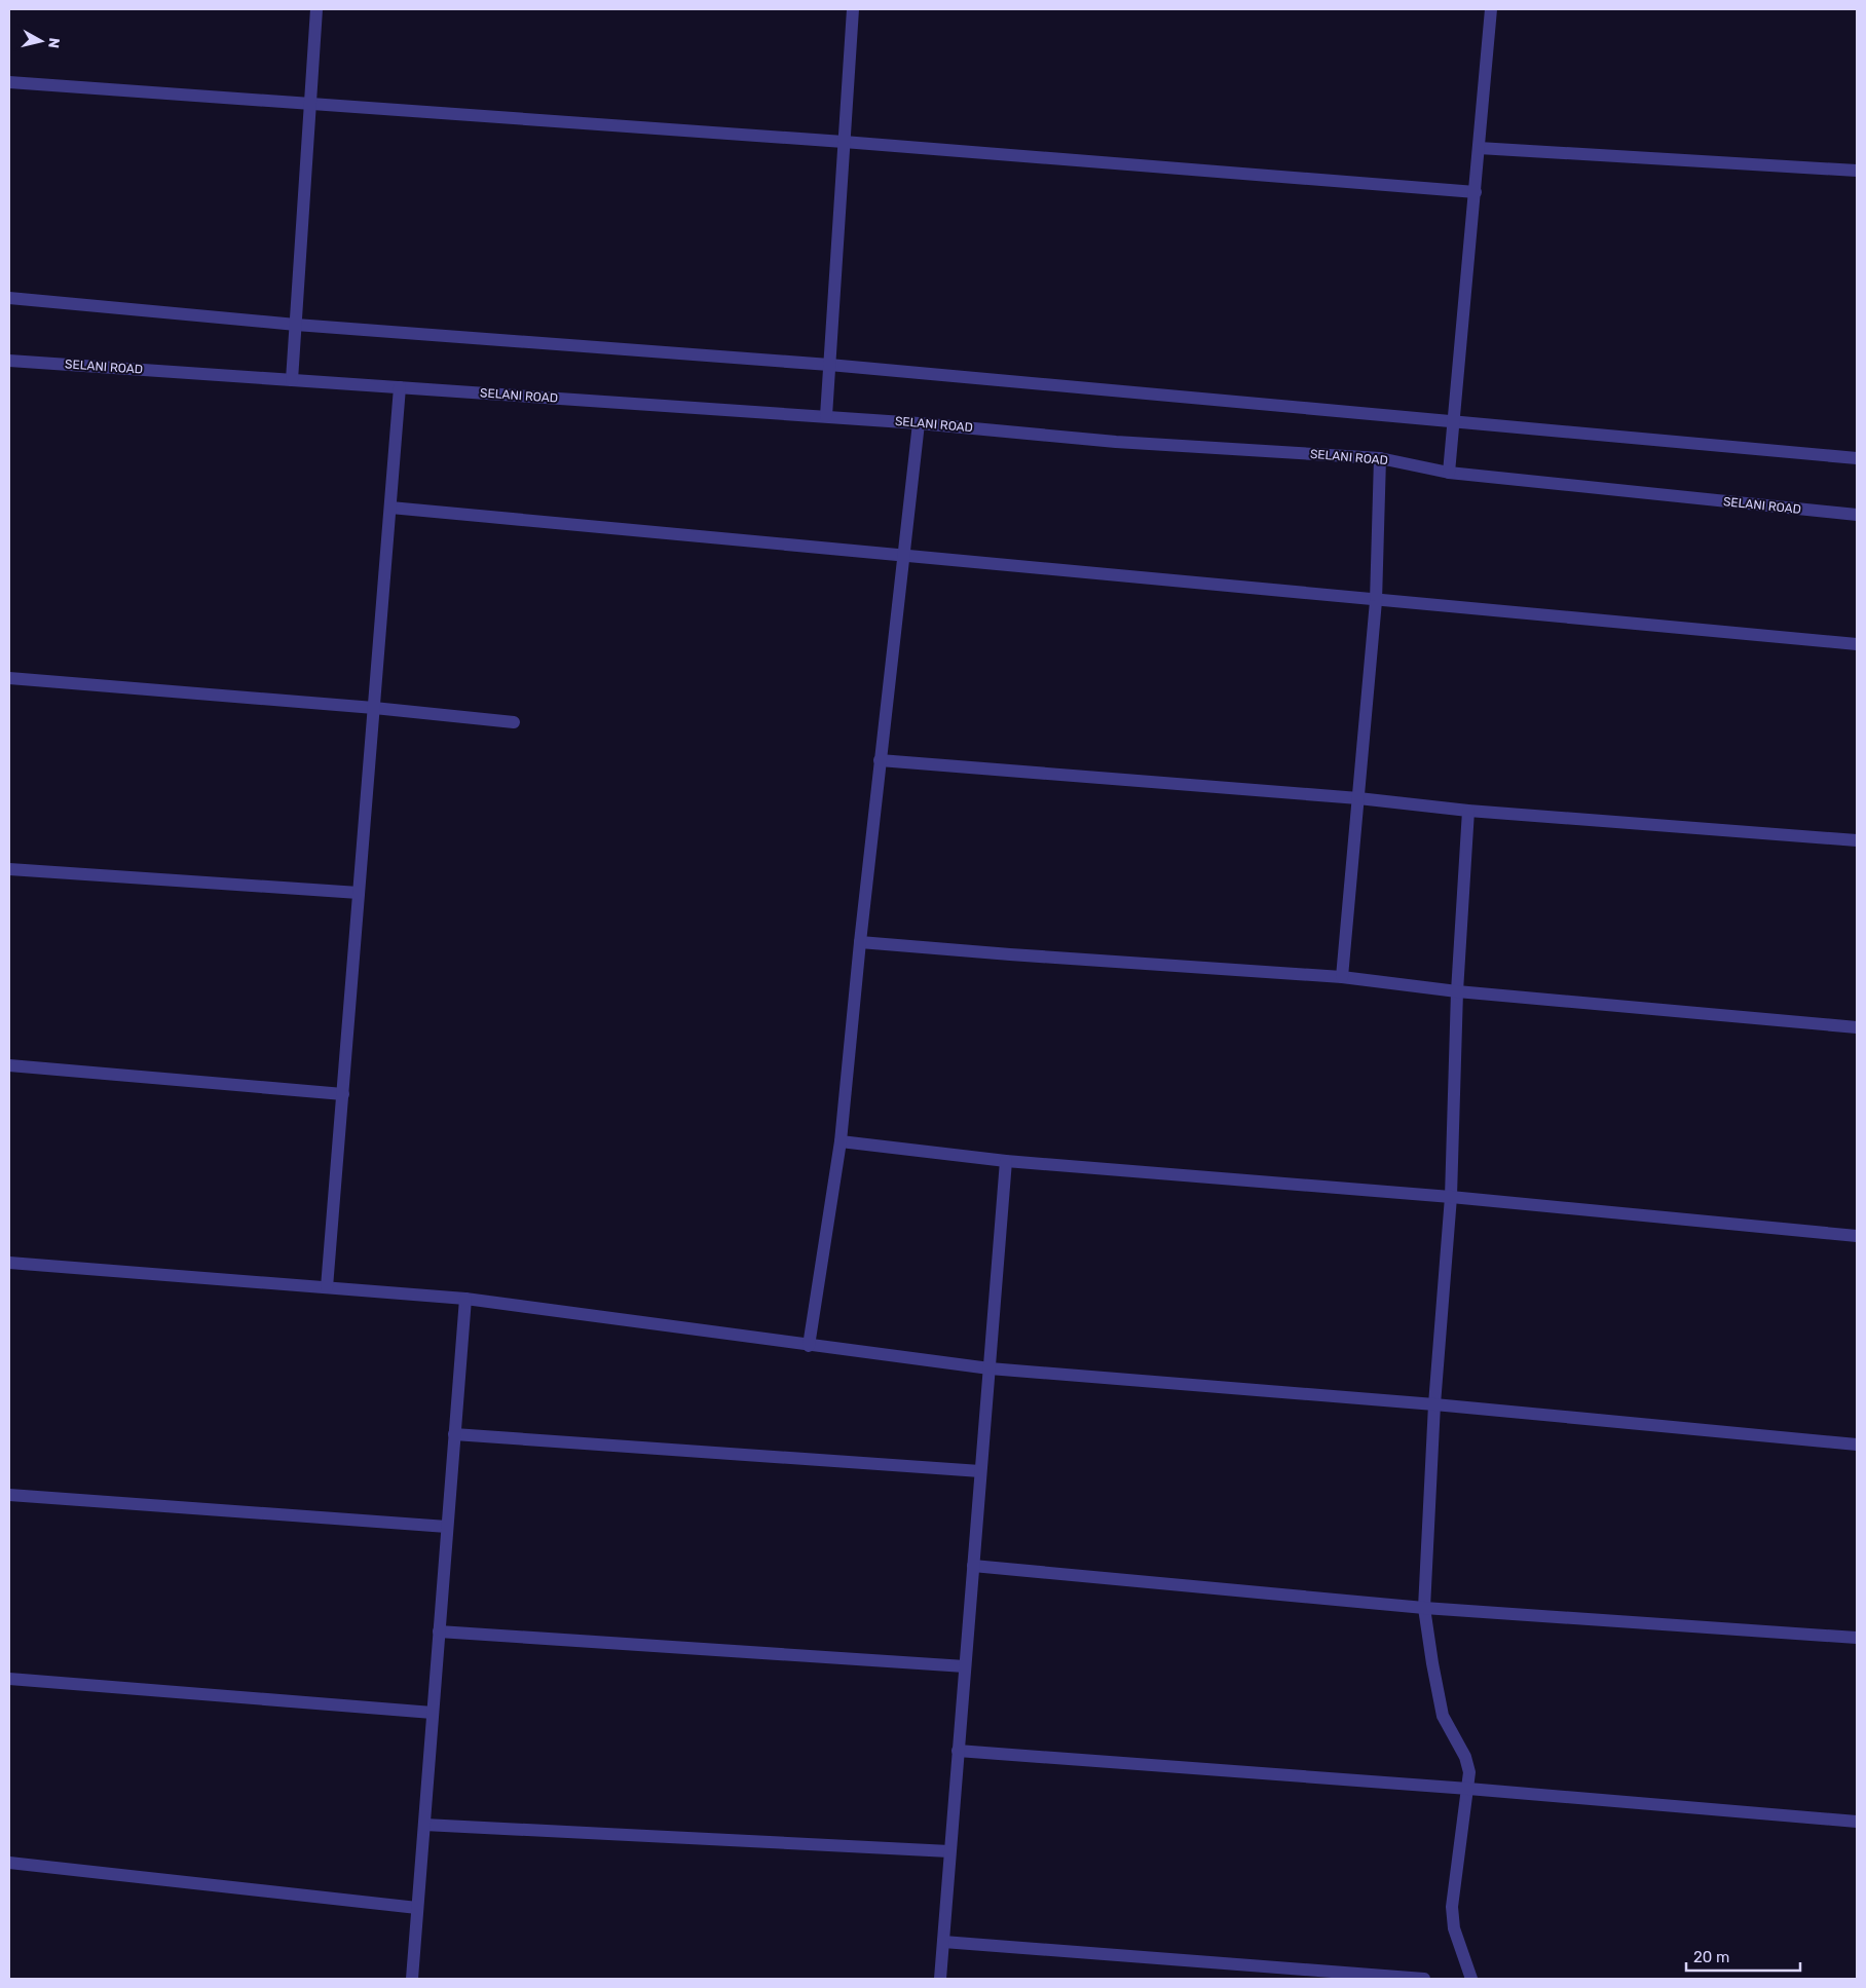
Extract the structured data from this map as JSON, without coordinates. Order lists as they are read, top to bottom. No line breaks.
{"streets":{"street":["SELANI ROAD"]},"scale_bar":"20 m","north":"right"}
